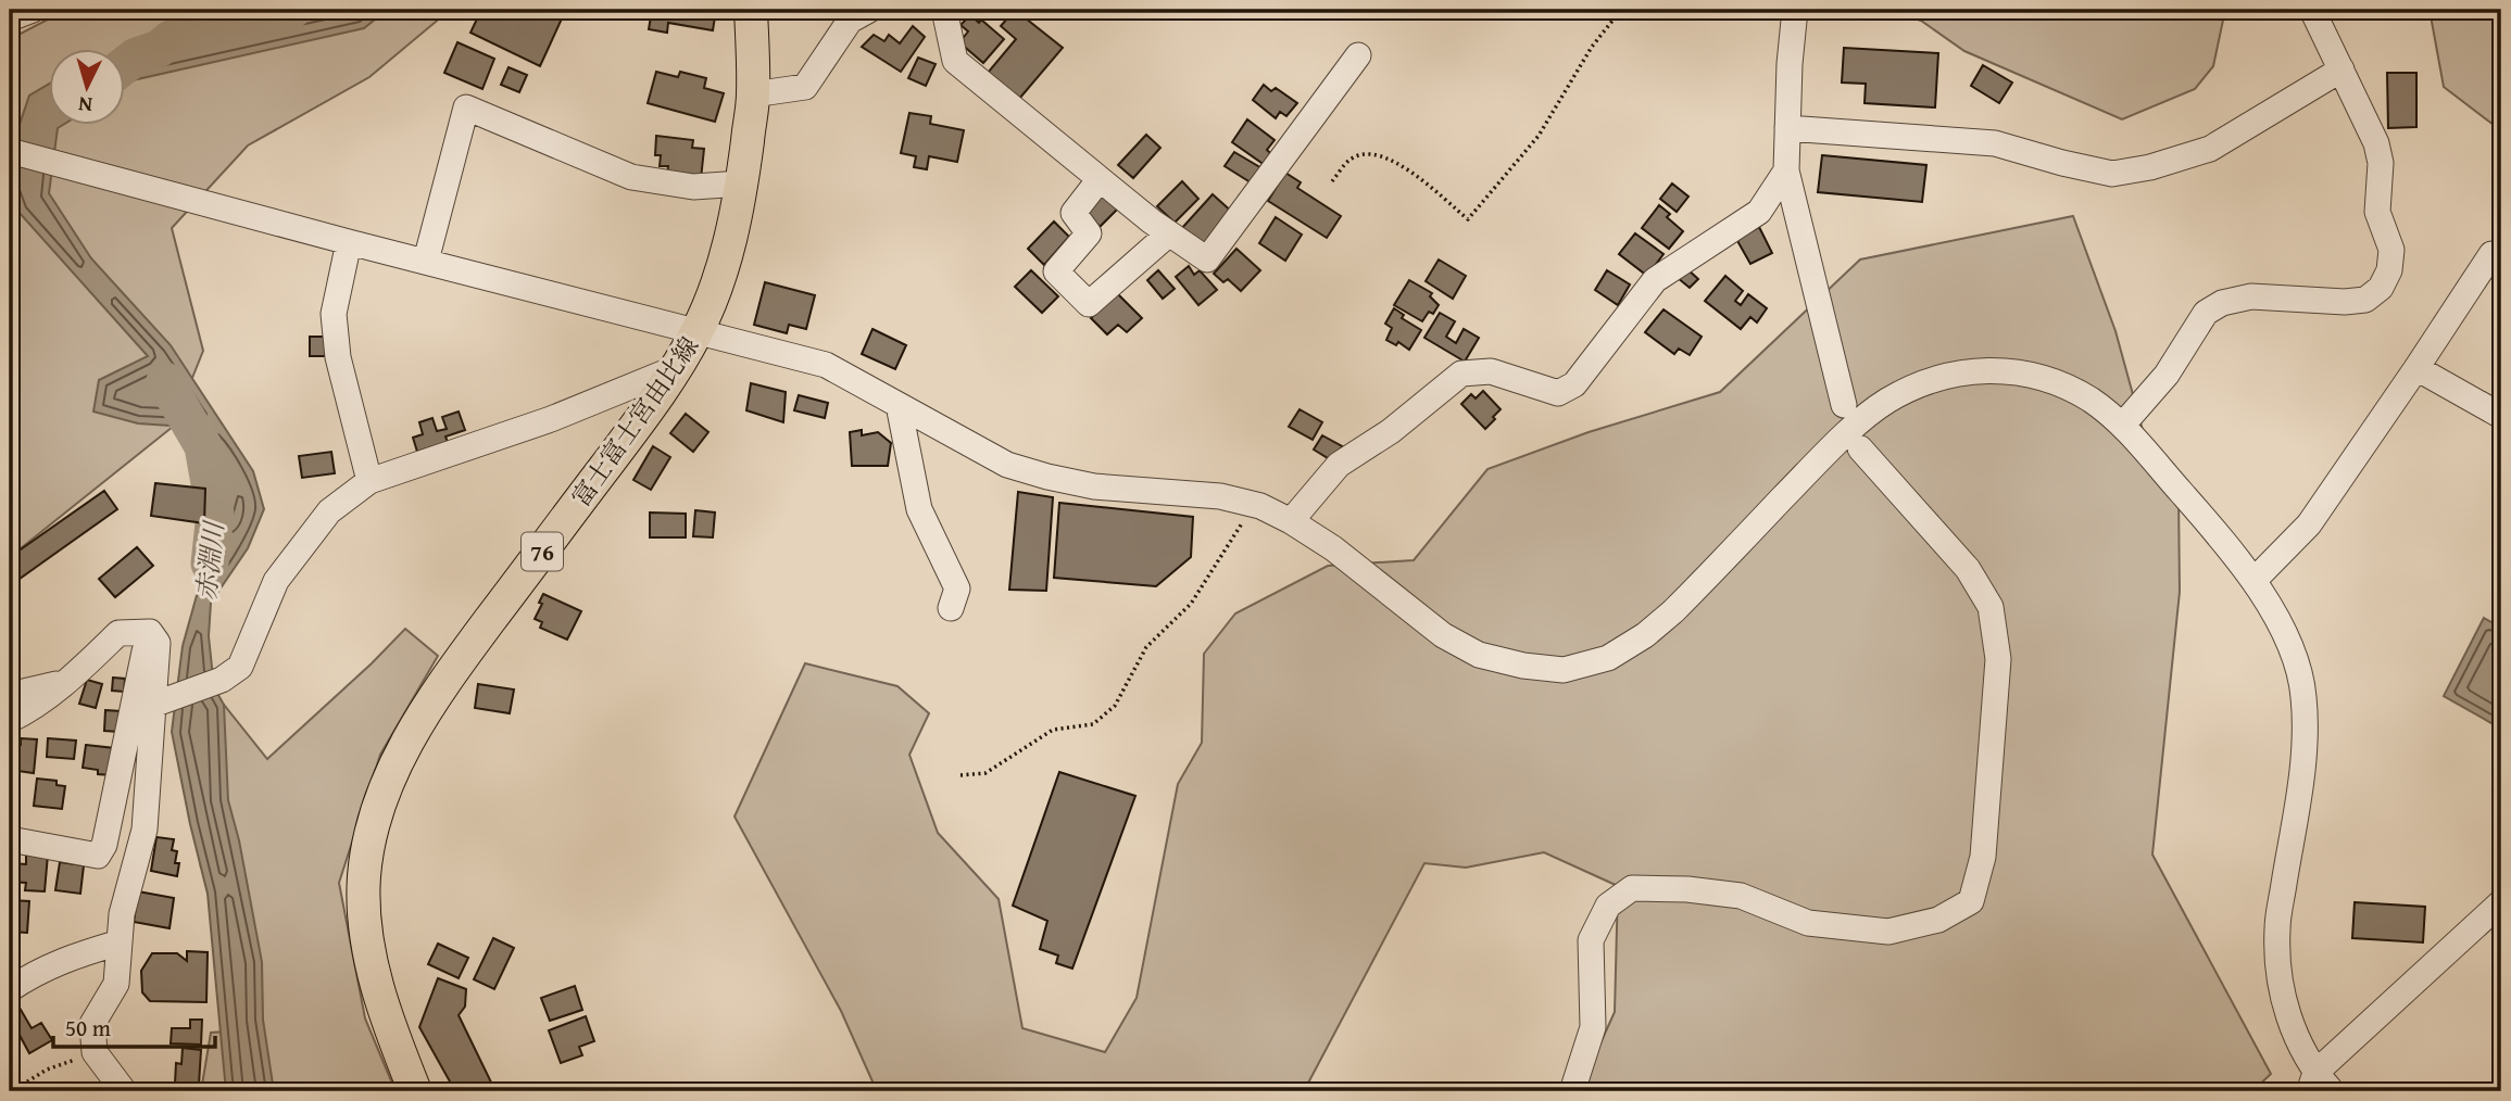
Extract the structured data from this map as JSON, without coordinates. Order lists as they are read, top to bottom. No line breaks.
{"streets":{"main road":["富士富士宮由比線","76"]},"water":["赤淵川"],"scale_bar":"50 m","north":"bottom"}
